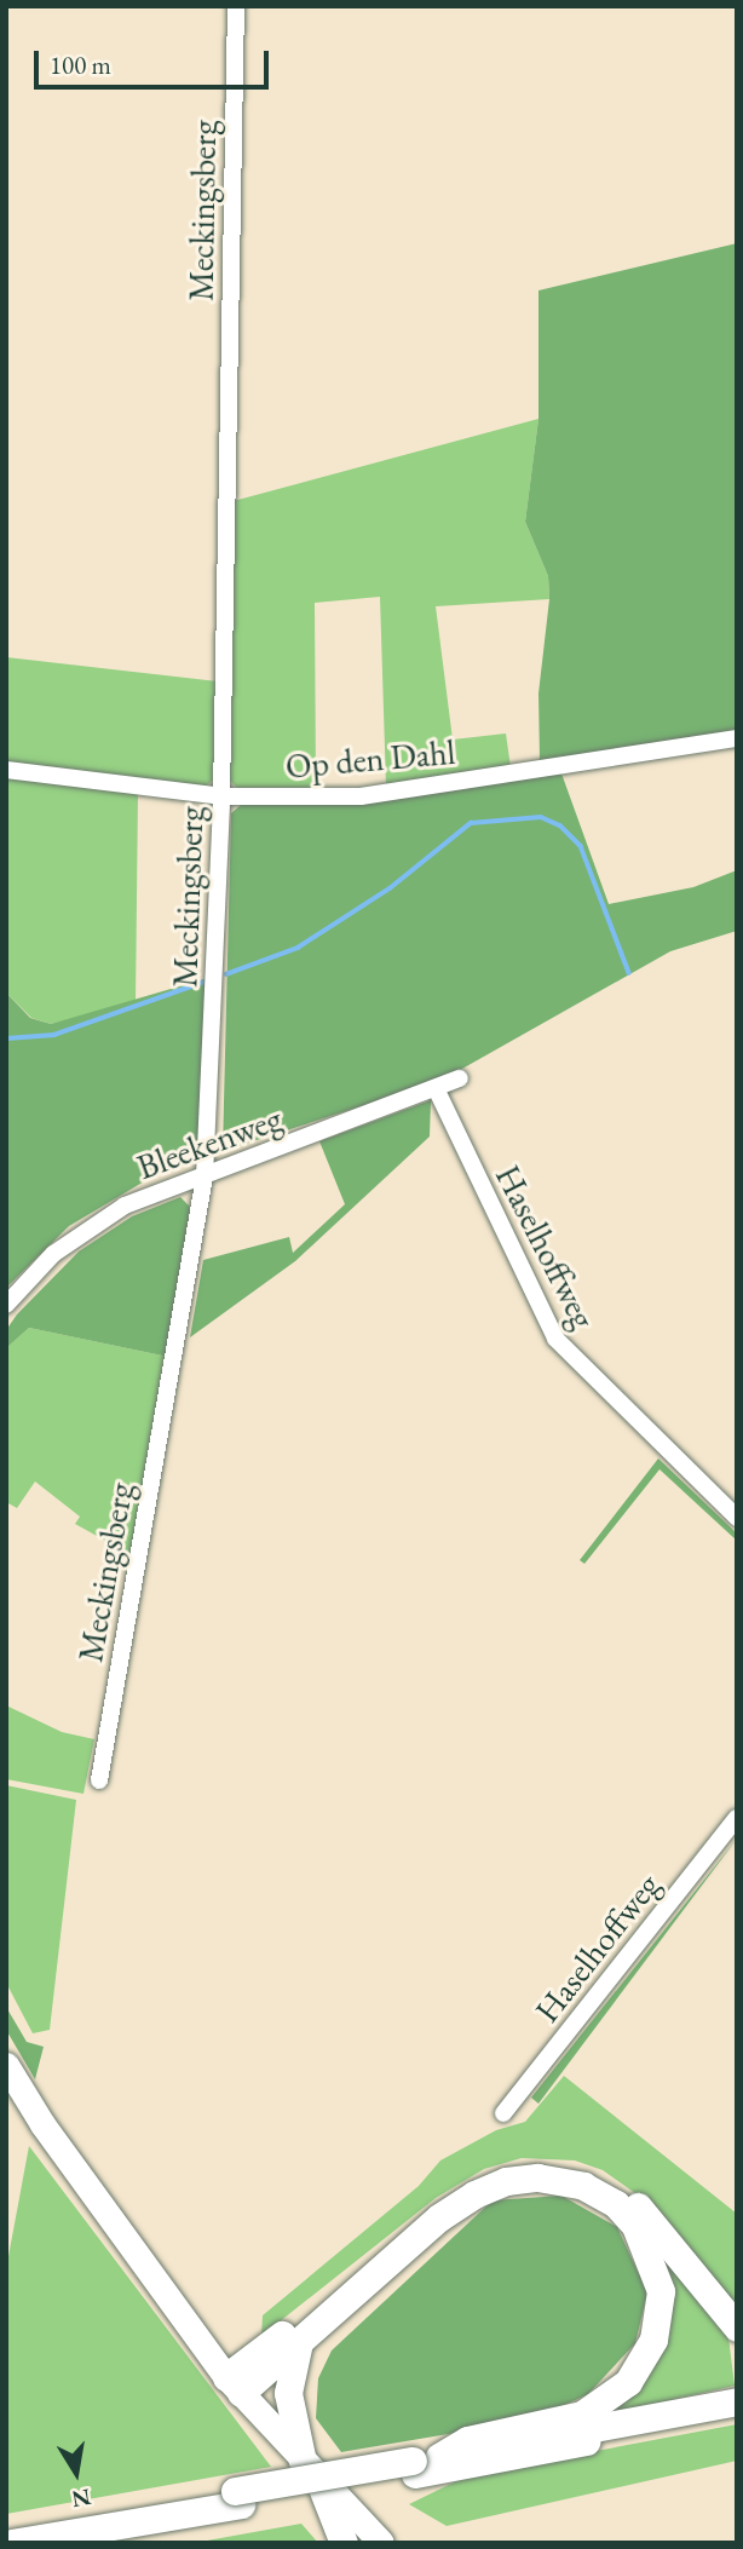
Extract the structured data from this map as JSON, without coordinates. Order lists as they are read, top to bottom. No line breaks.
{"streets":{"street":["Meckingsberg","Op den Dahl","Bleekenweg","Haselhoffweg"]},"crossings":[["Meckingsberg","Op den Dahl"],["Meckingsberg","Bleekenweg"],["Bleekenweg","Haselhoffweg"]],"scale_bar":"100 m","north":"bottom"}
